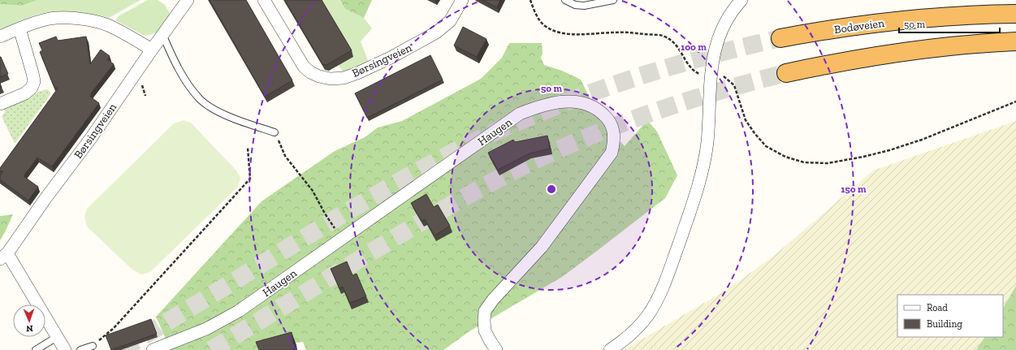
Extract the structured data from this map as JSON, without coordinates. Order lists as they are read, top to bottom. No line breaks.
{"streets":{"highway":["Bodøveien"],"street":["Børsingveien","Haugen"]},"legend":["Road","Building"],"scale_bar":"50 m","north":"bottom","rings":["100 m","50 m","150 m"]}
